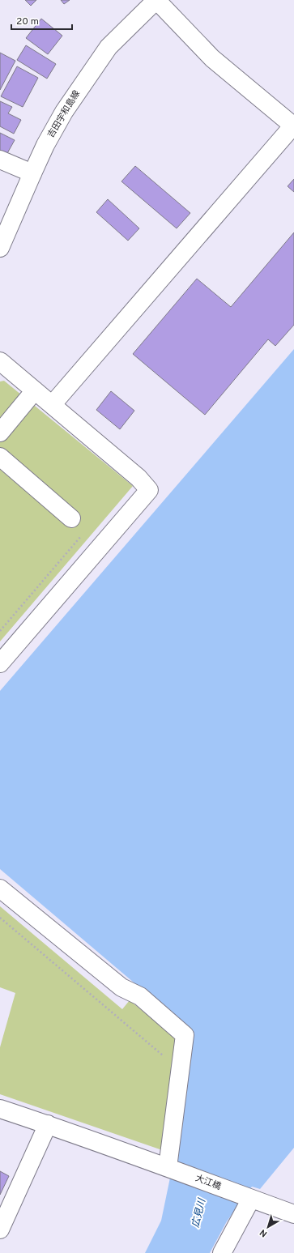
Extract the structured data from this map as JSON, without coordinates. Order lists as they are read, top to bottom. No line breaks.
{"streets":{"street":["吉田宇和島線","大江橋"]},"water":["広見川"],"scale_bar":"20 m","north":"bottom left"}
